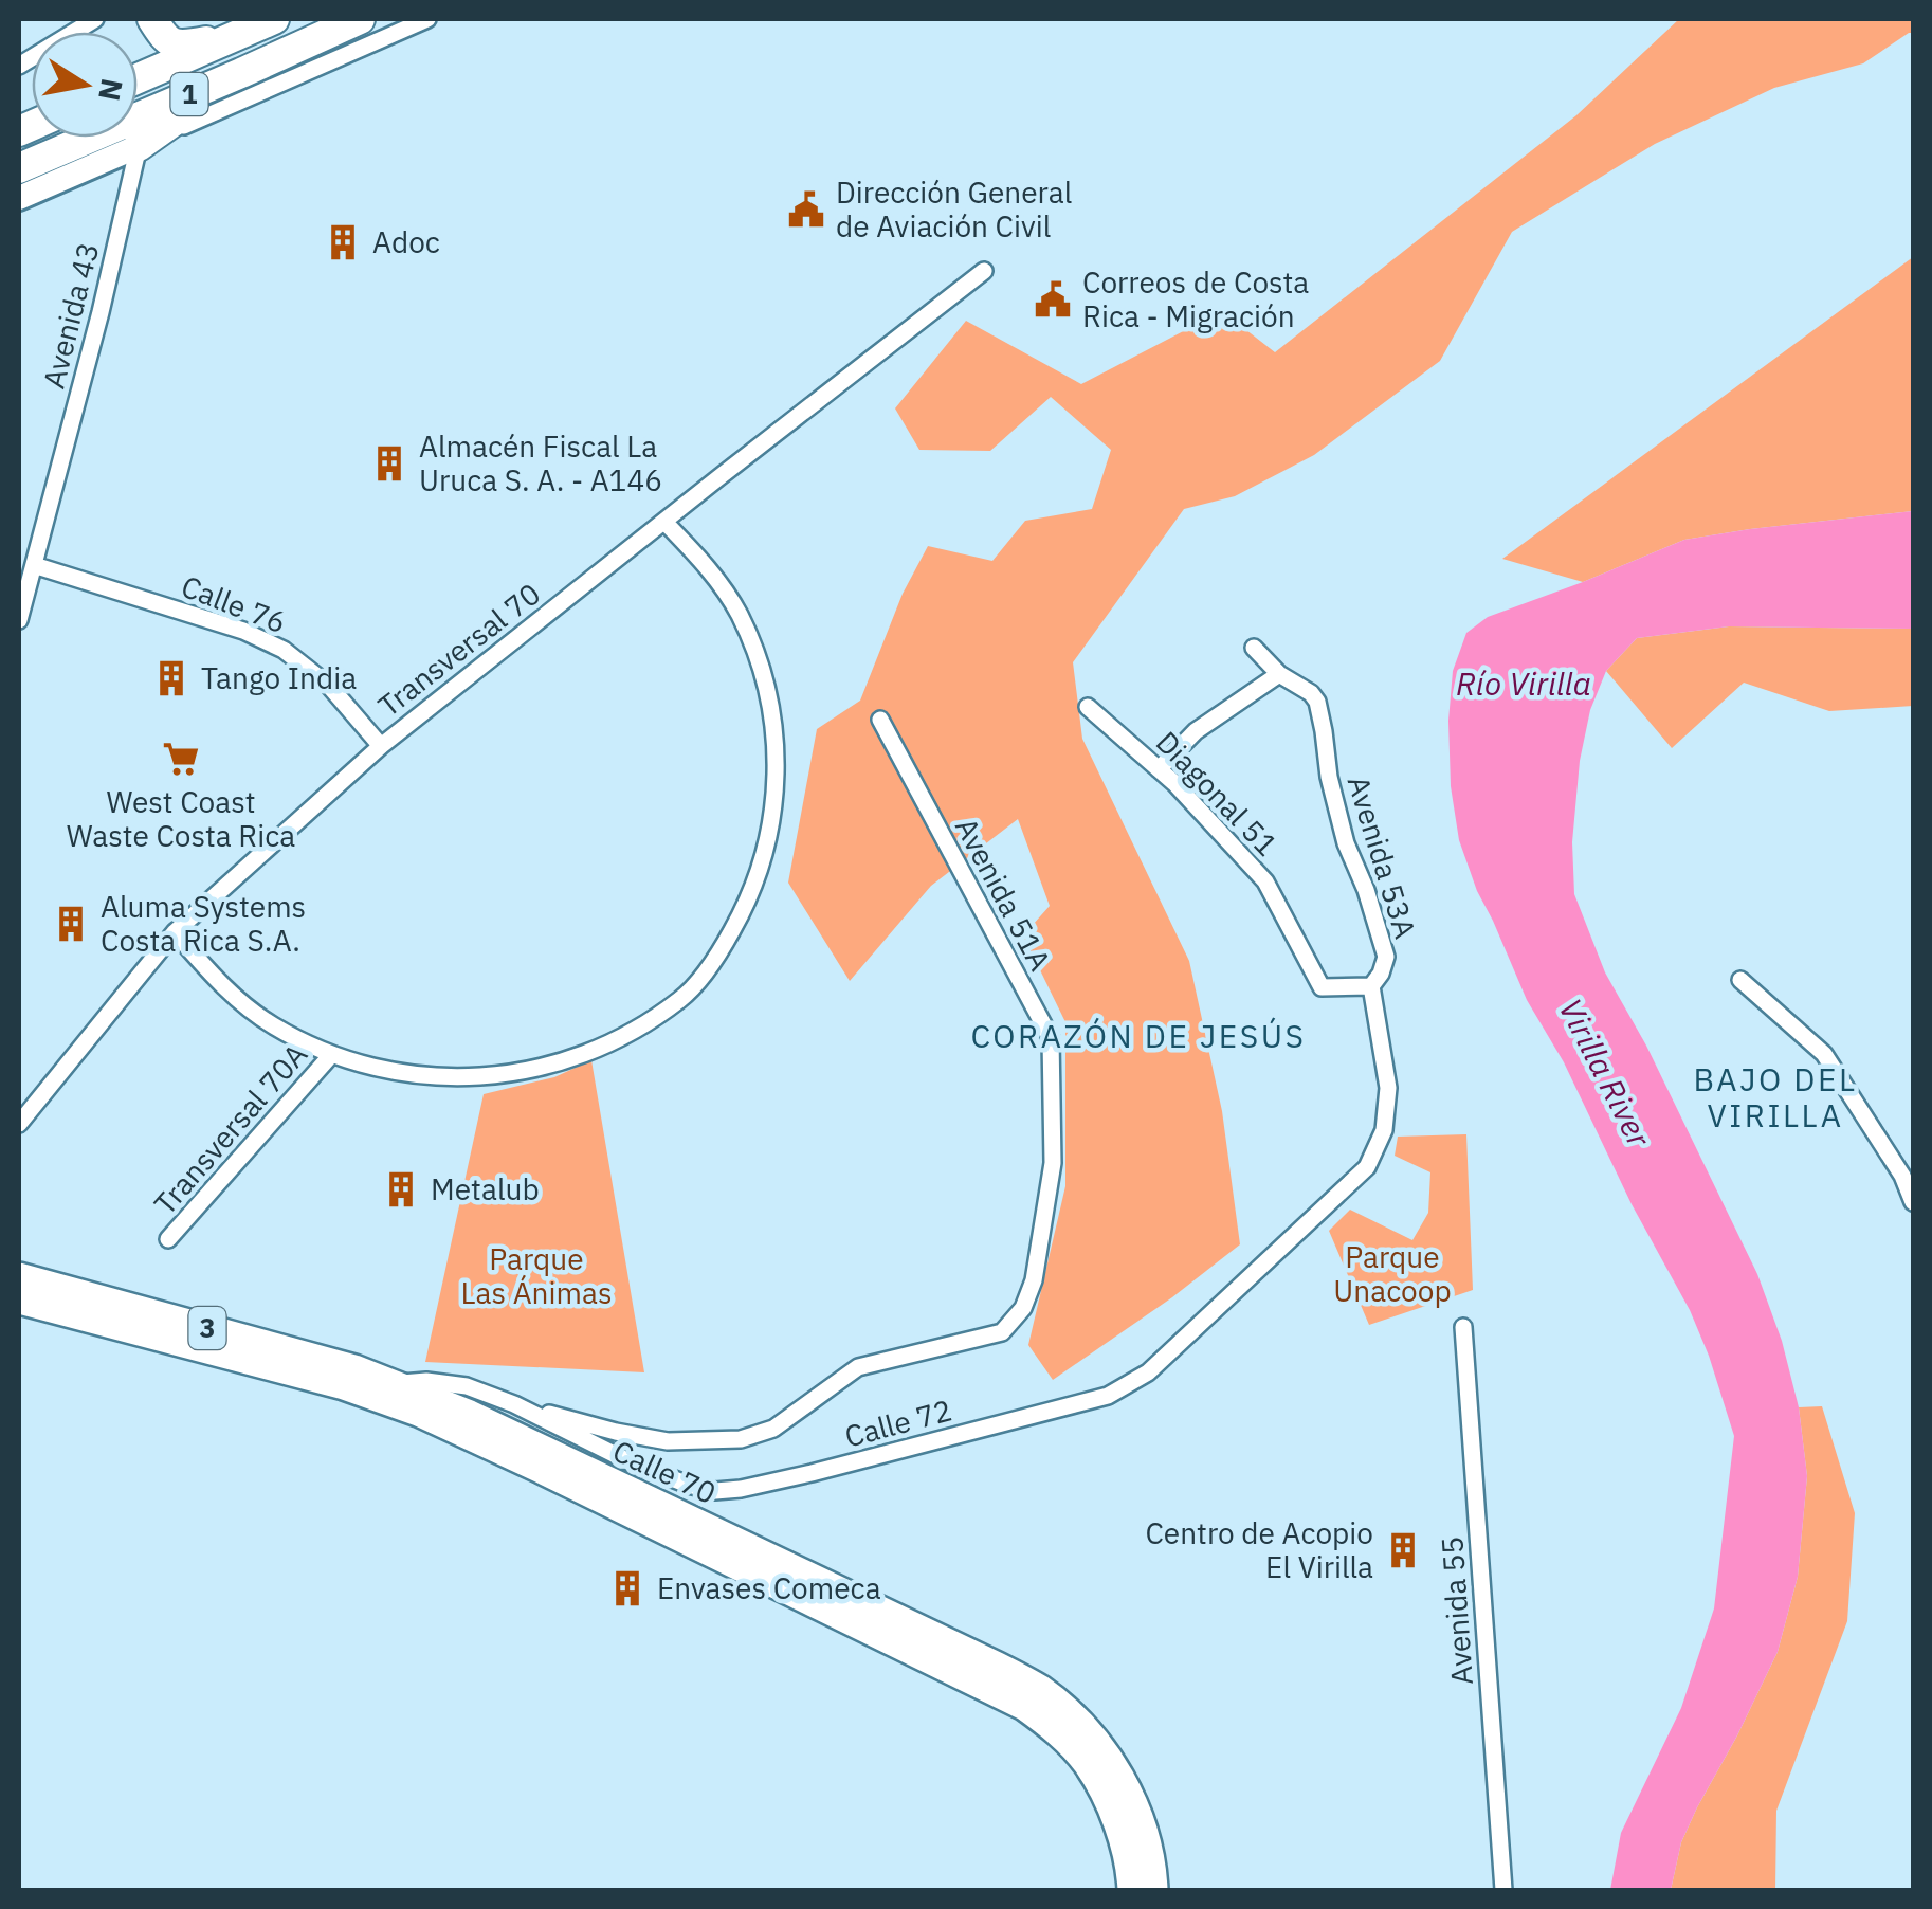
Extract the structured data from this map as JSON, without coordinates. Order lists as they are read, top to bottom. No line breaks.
{"streets":{"highway":["1"],"main road":["3","Calle 70"],"street":["Avenida 43","Calle 76","Transversal 70","Diagonal 51","Avenida 53A","Avenida 51A","Transversal 70A","Calle 72","Avenida 55"]},"crossings":[["Avenida 43","Calle 76"],["Calle 76","Transversal 70"],["Diagonal 51","Avenida 53A"],["Avenida 53A","Calle 72"],["Avenida 51A","Calle 72"],["Calle 72","Calle 70"]],"districts":["CORAZÓN DE JESÚS","BAJO DEL VIRILLA"],"water":["Río Virilla","Virilla River"],"parks":["Parque Unacoop","Parque Las Ánimas"],"places":{"public building":["Dirección General de Aviación Civil","Correos de Costa Rica - Migración"],"building":["Adoc","Almacén Fiscal La Uruca S. A. - A146","Tango India","Aluma Systems Costa Rica S.A.","Metalub","Centro de Acopio El Virilla","Envases Comeca"],"supermarket":["West Coast Waste Costa Rica"]},"north":"right"}
